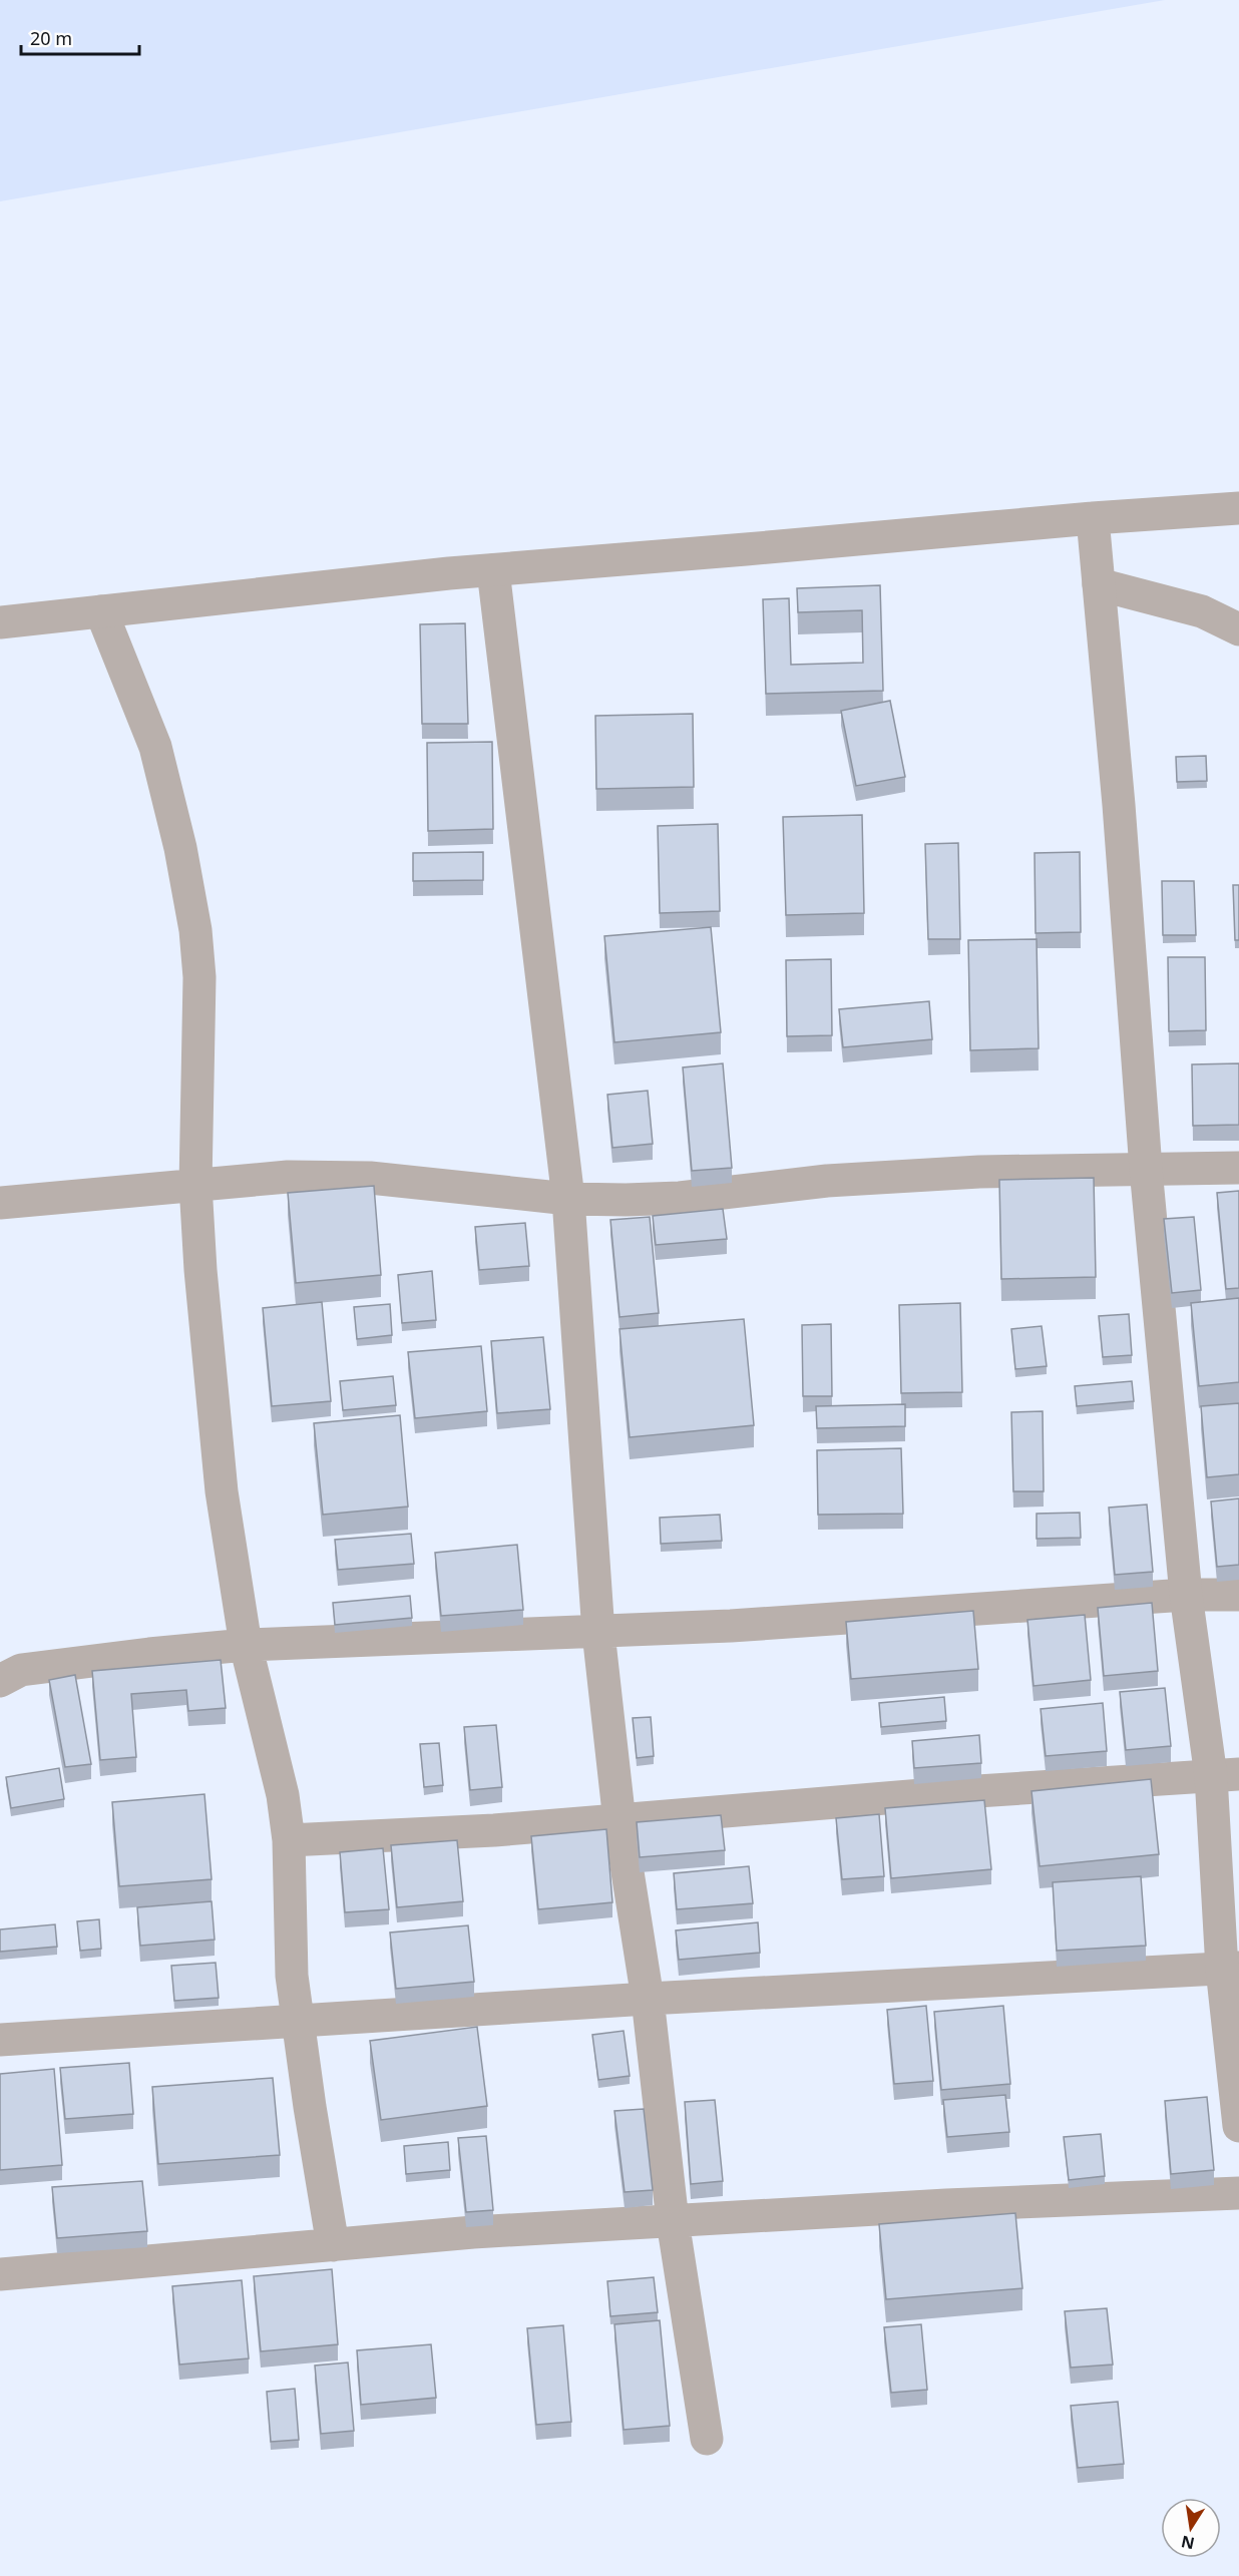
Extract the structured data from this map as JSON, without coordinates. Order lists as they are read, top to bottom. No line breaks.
{"scale_bar":"20 m","north":"bottom"}
